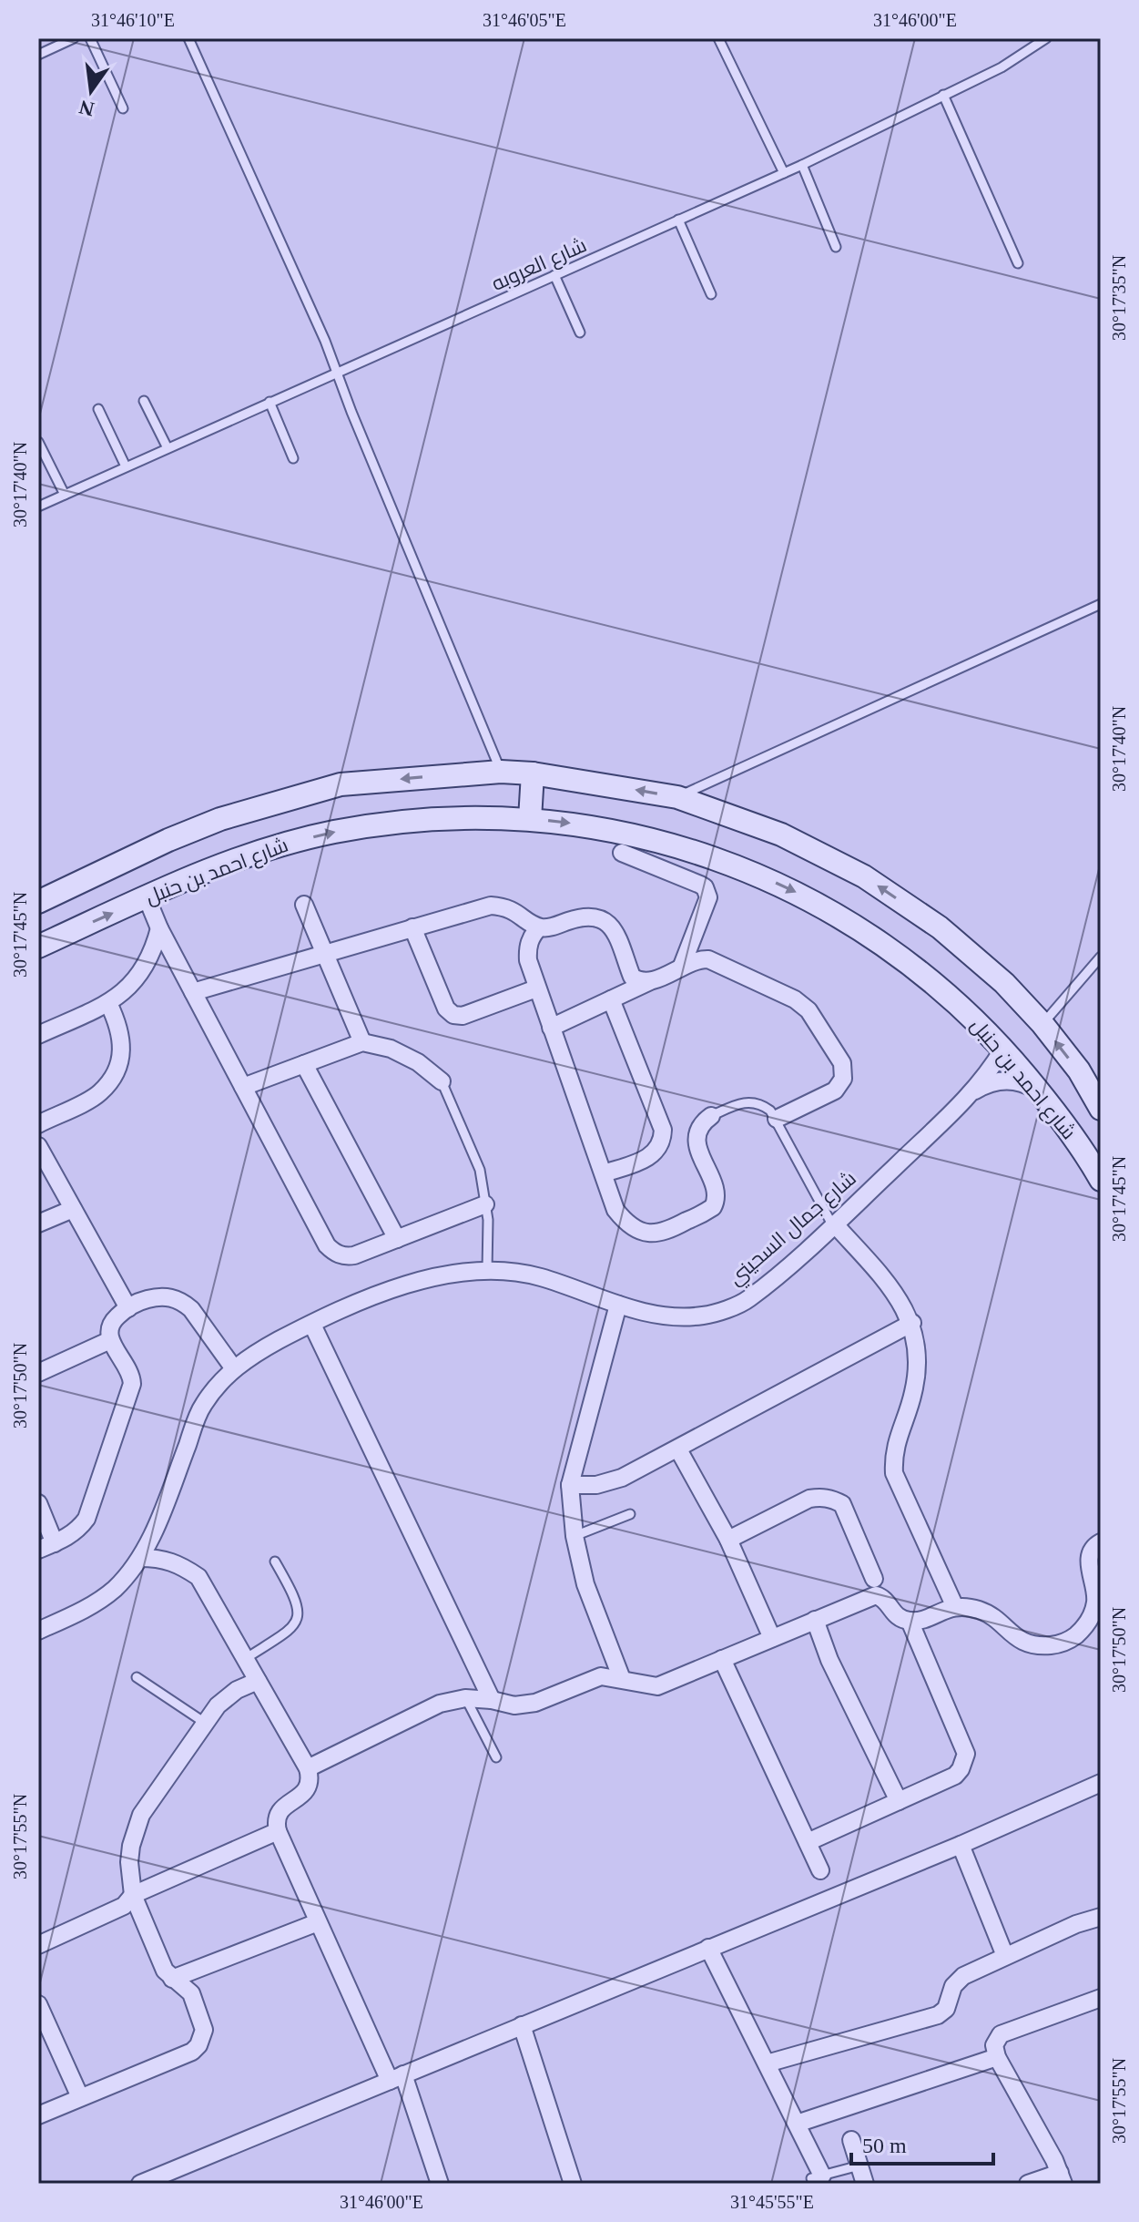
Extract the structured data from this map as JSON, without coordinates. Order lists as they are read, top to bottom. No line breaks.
{"streets":{"street":["شارع احمد بن حنبل","شارع جمال السحيني"],"lane":["شارع العروبه"]},"scale_bar":"50 m","north":"bottom","coordinates":["31°46'10\"E","31°46'05\"E","31°46'00\"E","30°17'35\"N","30°17'40\"N","30°17'45\"N","30°17'50\"N","30°17'55\"N","31°45'55\"E"]}
